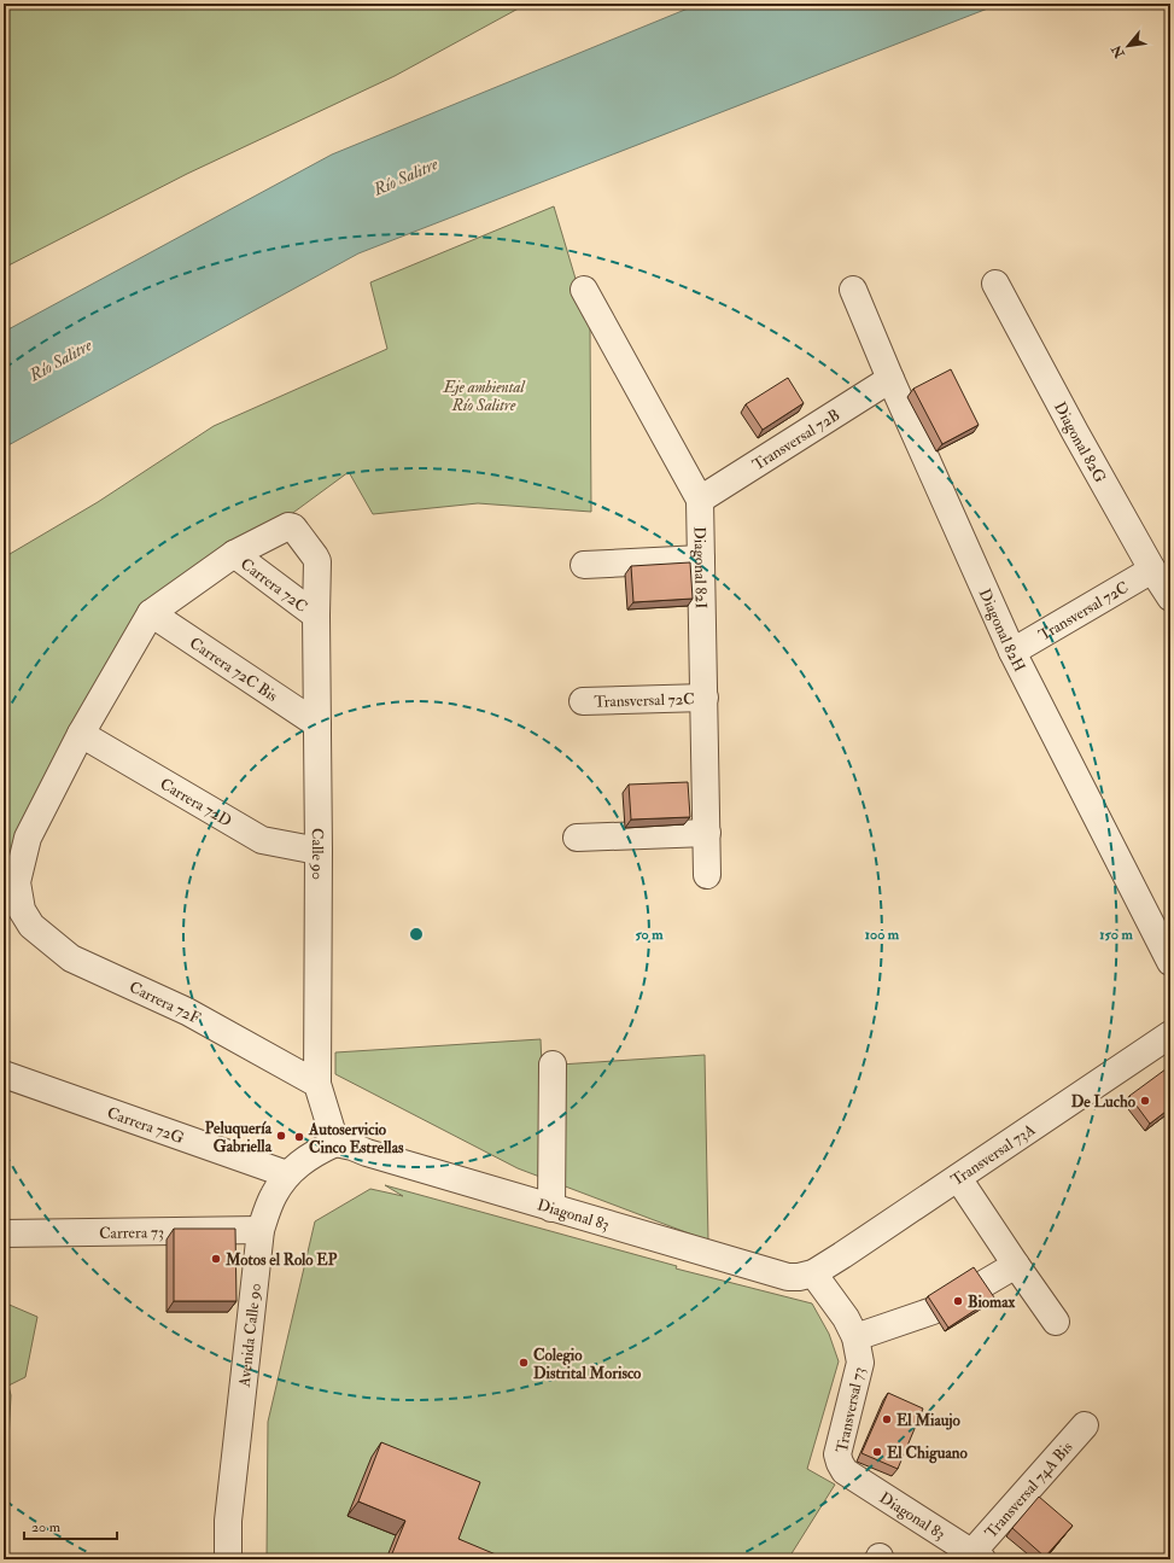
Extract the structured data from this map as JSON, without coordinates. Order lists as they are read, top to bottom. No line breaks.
{"streets":{"street":["Transversal 72B","Diagonal 82G","Diagonal 82I","Carrera 72C","Transversal 72C","Diagonal 82H","Carrera 72C Bis","Carrera 72D","Calle 90","Carrera 72F","Carrera 72G","Transversal 73A","Diagonal 83","Carrera 73","Avenida Calle 90","Transversal 73","Transversal 74A Bis"]},"crossings":[["Transversal 72B","Diagonal 82I"],["Transversal 72B","Diagonal 82H"],["Diagonal 82G","Transversal 72C"],["Diagonal 82I","Transversal 72C"],["Carrera 72C","Calle 90"],["Transversal 72C","Diagonal 82H"],["Carrera 72C Bis","Calle 90"],["Carrera 72D","Calle 90"],["Carrera 72D","Carrera 72F"],["Calle 90","Carrera 72F"],["Calle 90","Diagonal 83"],["Calle 90","Avenida Calle 90"],["Carrera 72G","Avenida Calle 90"],["Transversal 73A","Diagonal 83"],["Transversal 73A","Transversal 73"],["Diagonal 83","Avenida Calle 90"],["Diagonal 83","Transversal 73"],["Diagonal 83","Transversal 74A Bis"],["Carrera 73","Avenida Calle 90"]],"water":["Río Salitre"],"parks":["Eje ambiental Río Salitre"],"places":["De Lucho","Peluquería Gabriella","Autoservicio Cinco Estrellas","Motos el Rolo EP","Biomax","Colegio Distrital Morisco","El Miaujo","El Chiguano"],"scale_bar":"20 m","north":"bottom left","rings":["50 m","100 m","150 m"]}
